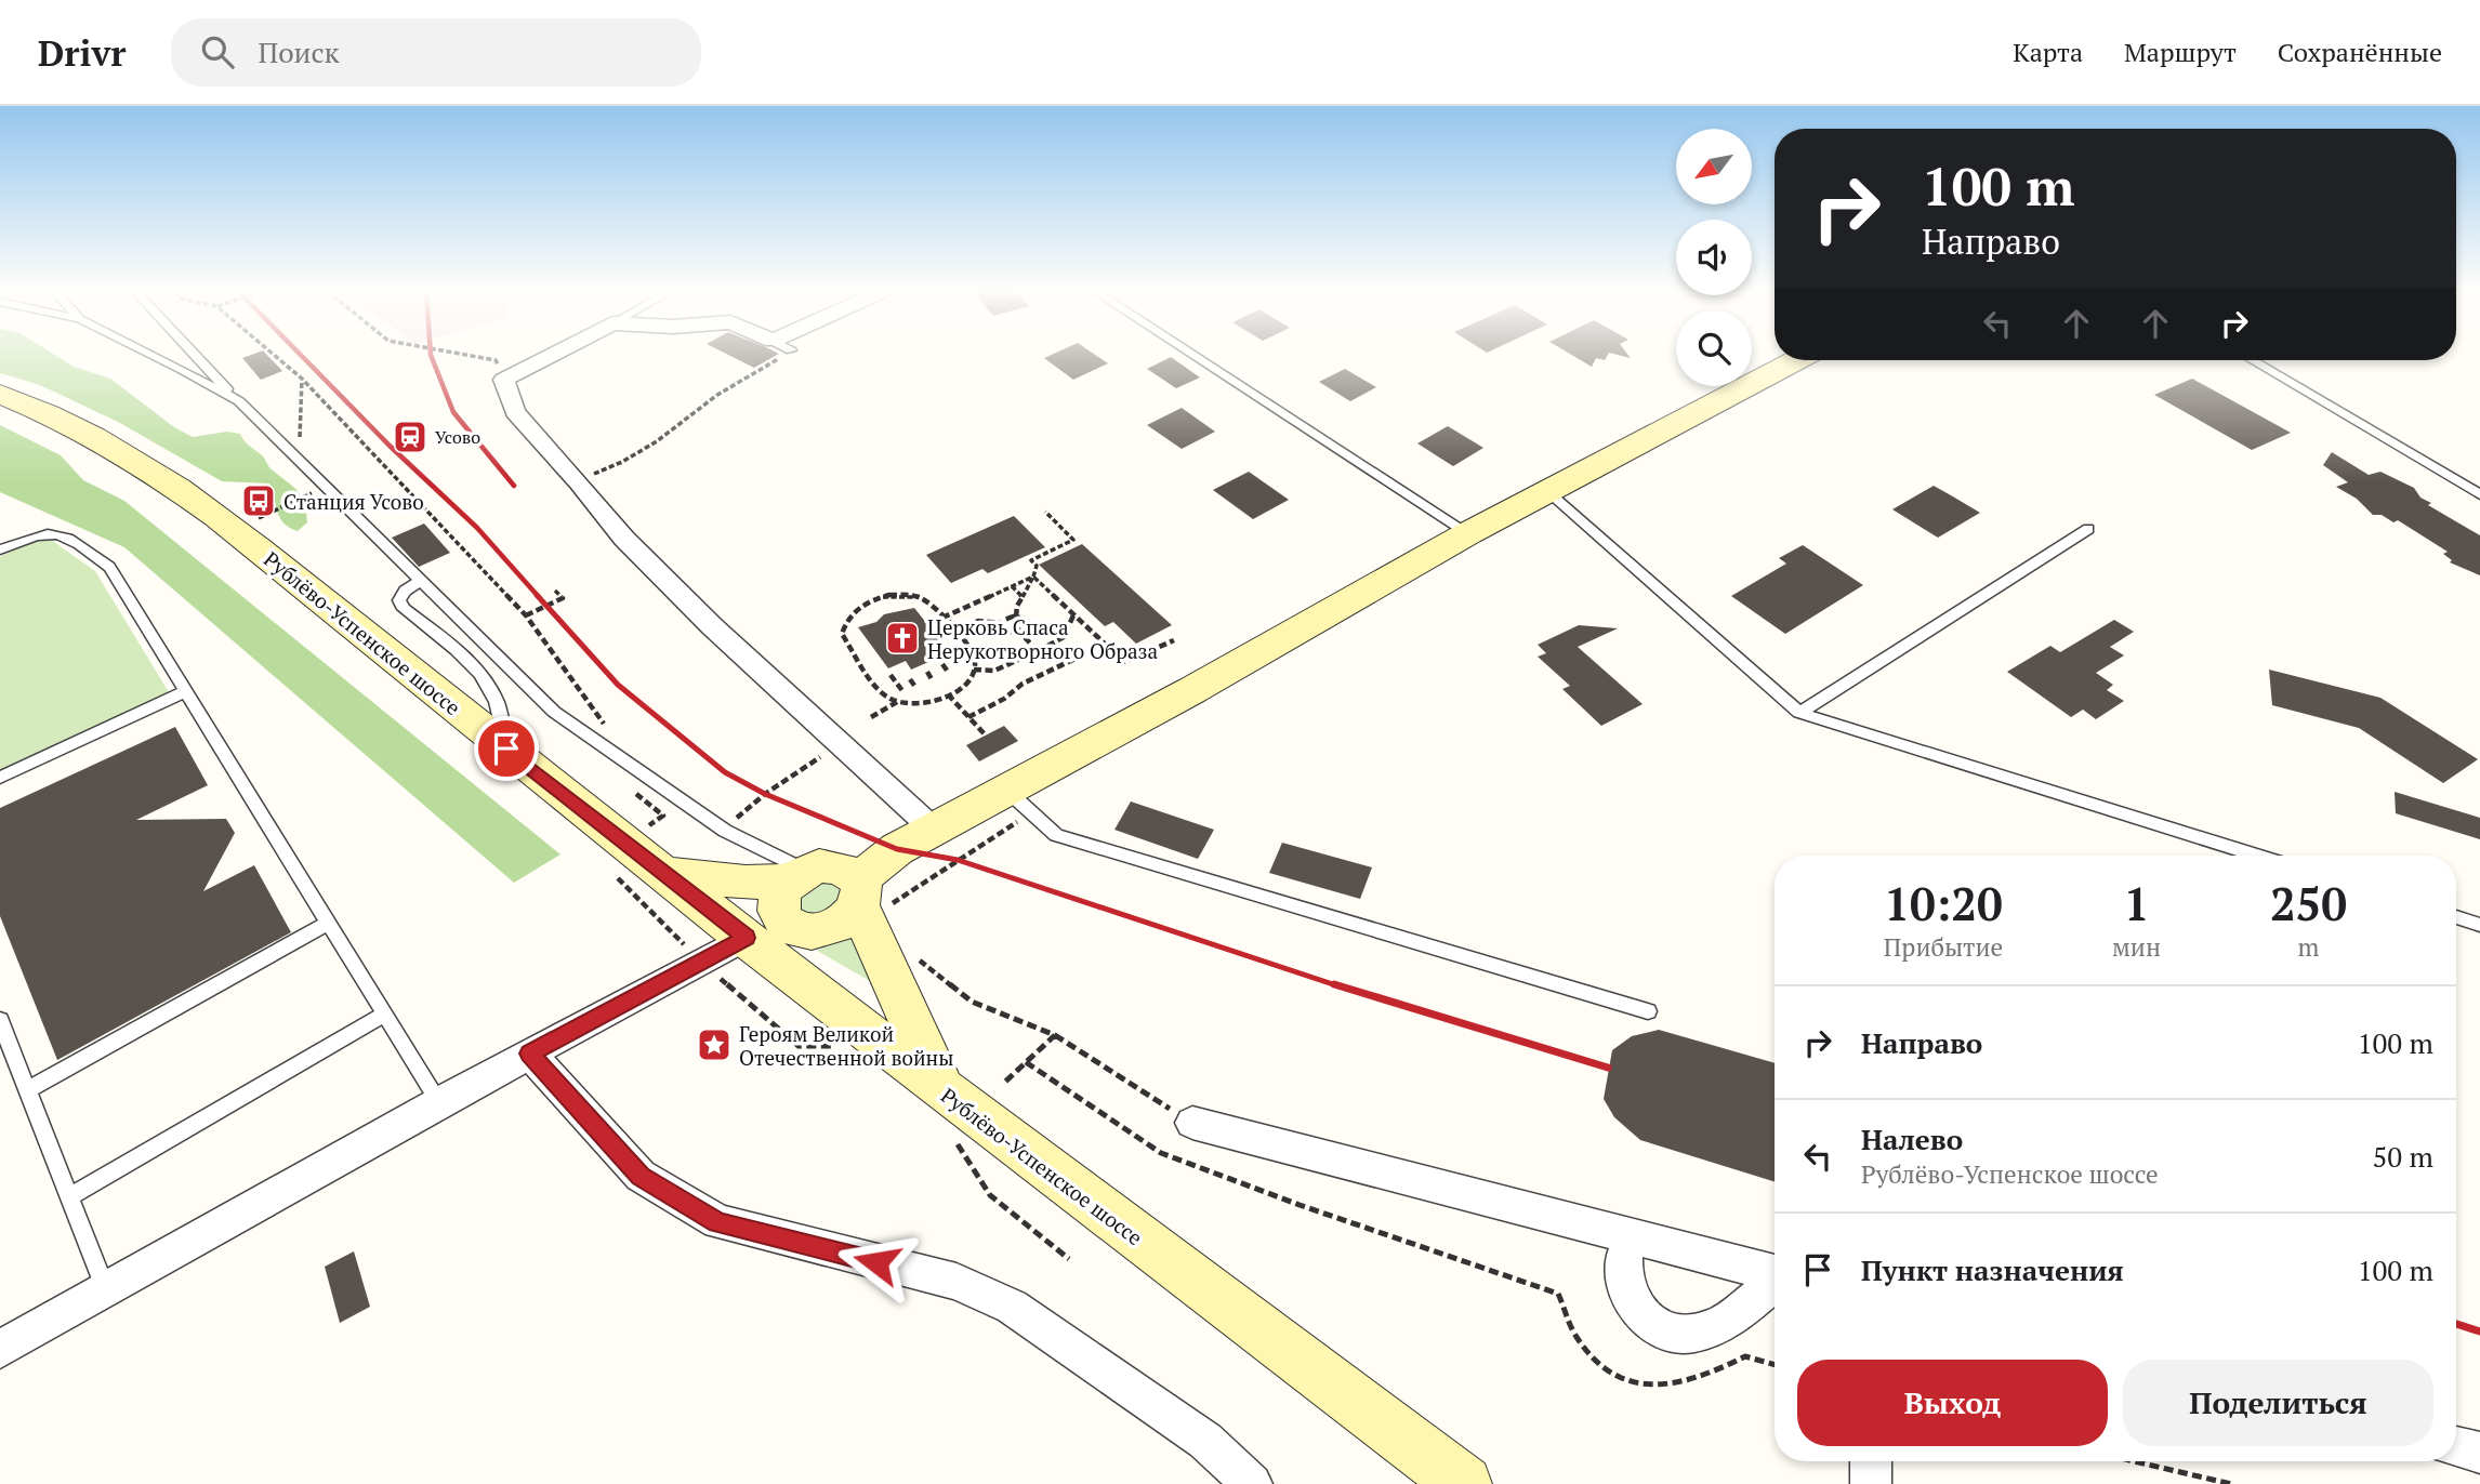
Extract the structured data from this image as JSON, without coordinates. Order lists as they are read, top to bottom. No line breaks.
{"streets":{"main road":["Рублёво-Успенское шоссе"]},"places":{"station":["Усово"],"bus stop":["Станция Усово"],"church":["Церковь Спаса Нерукотворного Образа"],"place":["Героям Великой Отечественной войны"]},"north":"bottom left","page":{"header":"Drivr","search":"Поиск","nav":["Карта","Маршрут","Сохранённые"],"turn":["100 m","Направо"],"eta":["10:20","Прибытие","1","мин","250","m"],"list":[{"name":"Направо","value":"100 m"},{"name":"Налево","note":"Рублёво-Успенское шоссе","value":"50 m"},{"name":"Пункт назначения","value":"100 m"}],"buttons":["Выход","Поделиться"]}}
